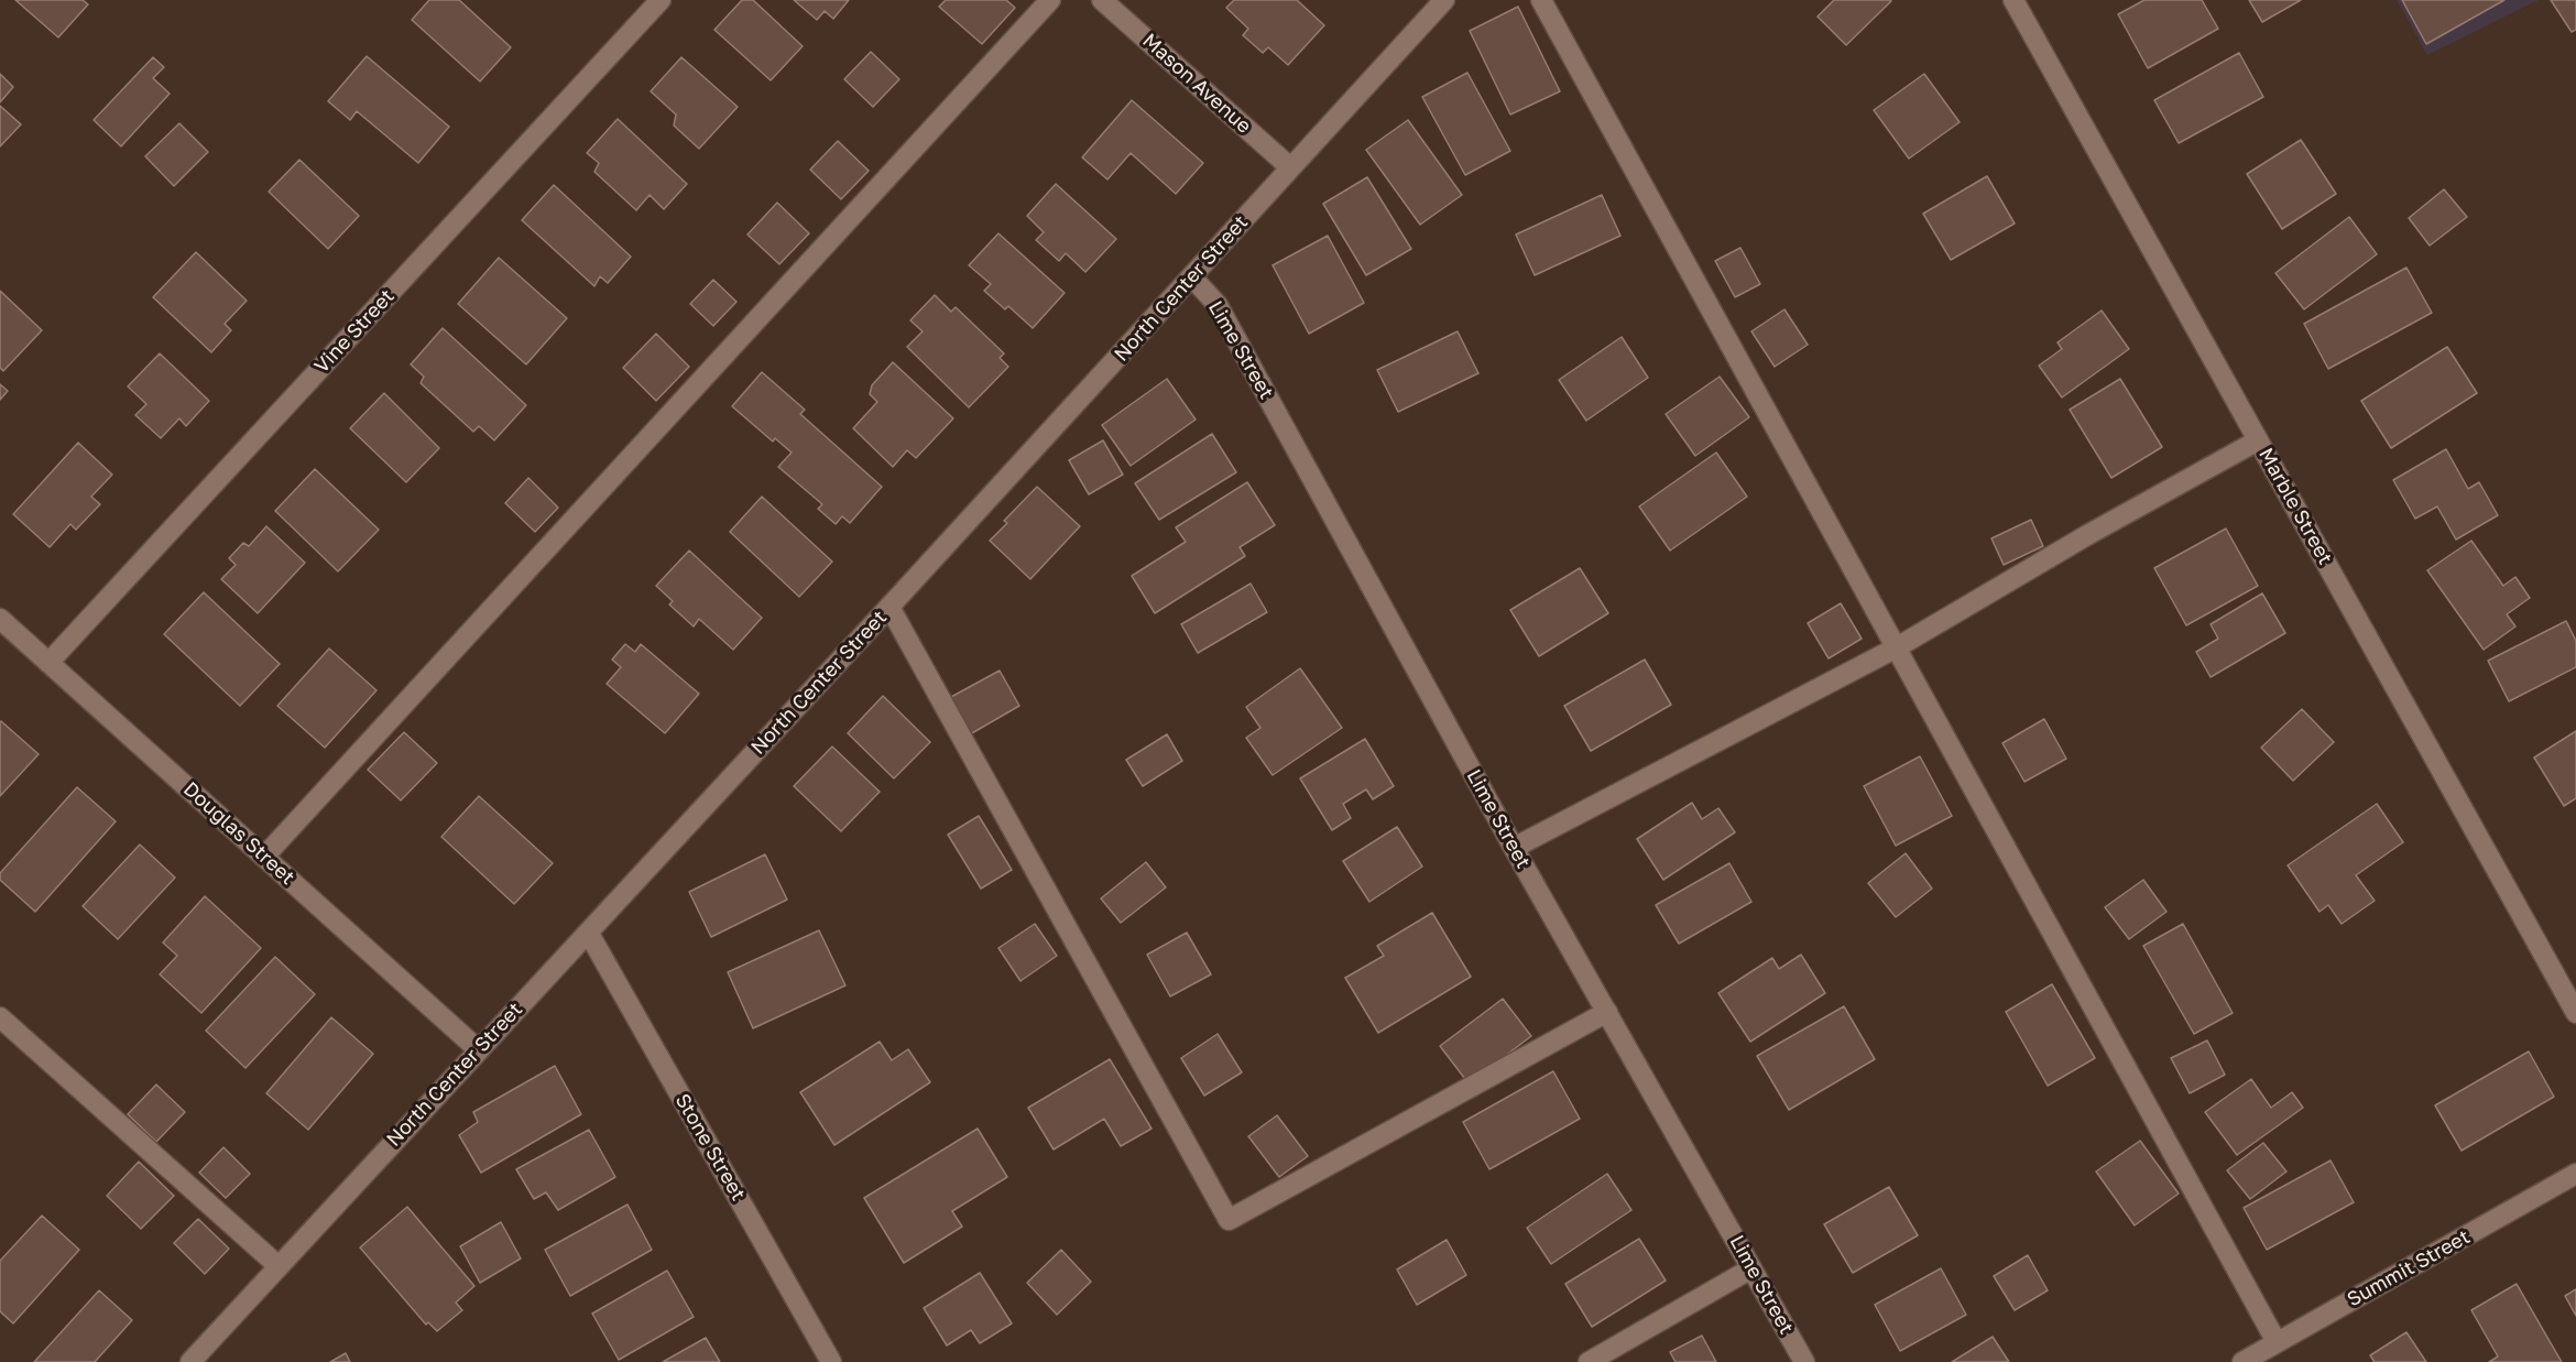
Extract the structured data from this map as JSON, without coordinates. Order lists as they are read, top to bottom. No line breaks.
{"streets":{"street":["Mason Avenue","North Center Street","Vine Street","Lime Street","Marble Street","Douglas Street","Stone Street","Summit Street"]},"crossings":[["Mason Avenue","North Center Street"],["North Center Street","Lime Street"],["North Center Street","Douglas Street"],["North Center Street","Stone Street"],["Vine Street","Douglas Street"]]}
